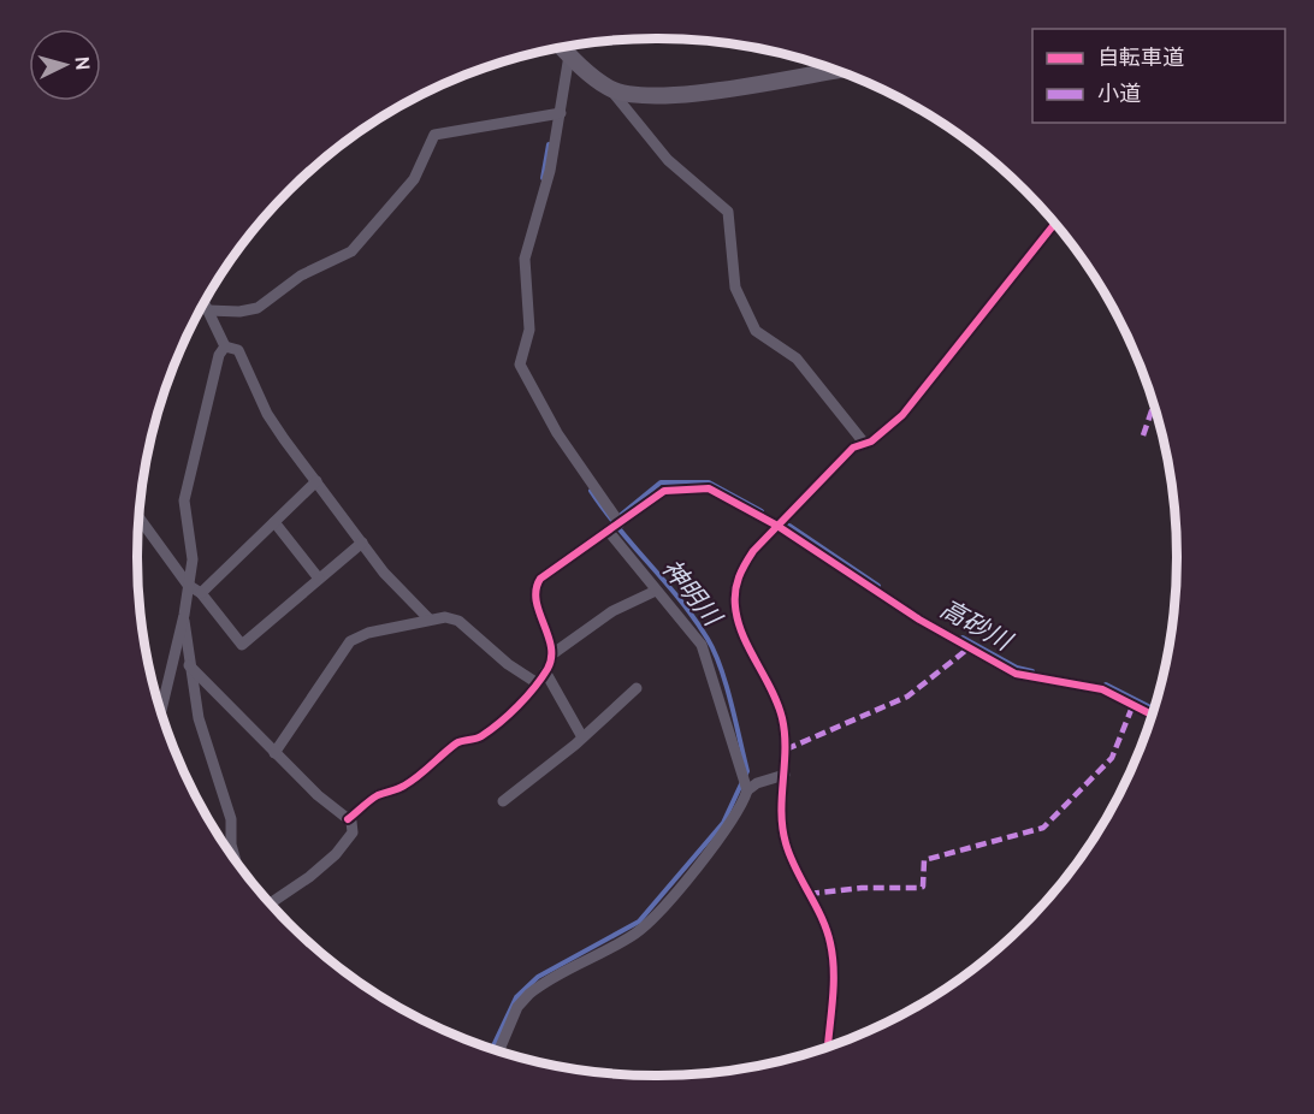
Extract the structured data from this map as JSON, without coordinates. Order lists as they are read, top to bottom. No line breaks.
{"water":["神明川","高砂川"],"legend":["自転車道","小道"],"north":"right"}
